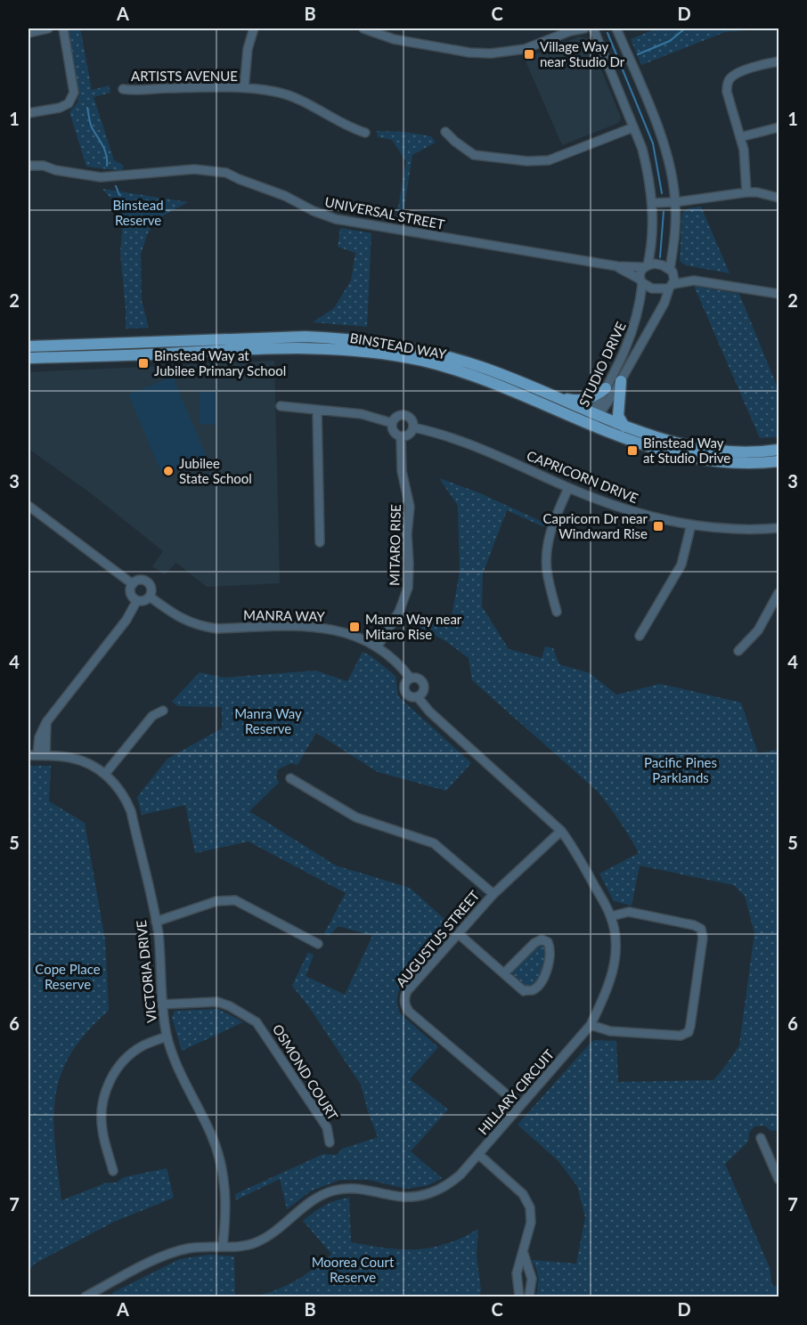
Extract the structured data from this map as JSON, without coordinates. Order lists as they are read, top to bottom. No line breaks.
{"streets":{"main road":["BINSTEAD WAY"],"street":["ARTISTS AVENUE","UNIVERSAL STREET","STUDIO DRIVE","CAPRICORN DRIVE","MITARO RISE","MANRA WAY","AUGUSTUS STREET","VICTORIA DRIVE","OSMOND COURT","HILLARY CIRCUIT"]},"crossings":[["UNIVERSAL STREET","STUDIO DRIVE"],["BINSTEAD WAY","STUDIO DRIVE"],["CAPRICORN DRIVE","MITARO RISE"],["MITARO RISE","MANRA WAY"],["MANRA WAY","HILLARY CIRCUIT"],["AUGUSTUS STREET","HILLARY CIRCUIT"],["VICTORIA DRIVE","OSMOND COURT"],["VICTORIA DRIVE","HILLARY CIRCUIT"]],"parks":["Binstead Reserve","Manra Way Reserve","Pacific Pines Parklands","Cope Place Reserve","Moorea Court Reserve"],"places":{"transit":["Village Way near Studio Dr","Binstead Way at Jubilee Primary School","Binstead Way at Studio Drive","Capricorn Dr near Windward Rise","Manra Way near Mitaro Rise"],"other":["Jubilee State School"]},"grid":{"columns":["A","B","C","D"],"rows":["1","2","3","4","5","6","7"]}}
